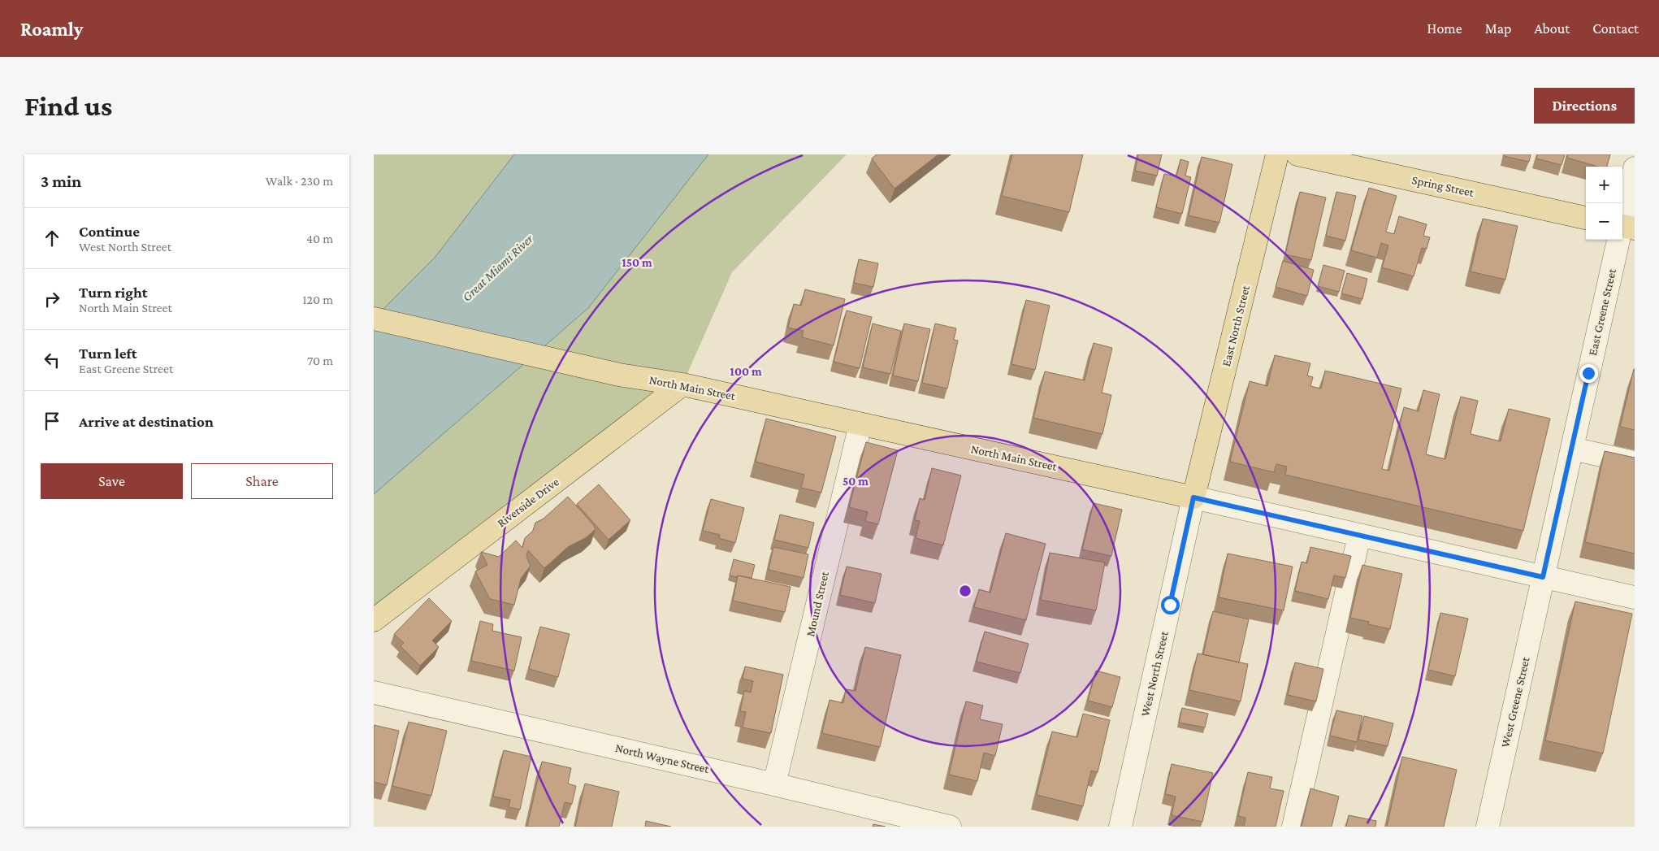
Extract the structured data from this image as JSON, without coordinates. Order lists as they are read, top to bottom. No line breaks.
{"streets":{"main road":["Spring Street","East North Street","North Main Street","Riverside Drive"],"street":["East Greene Street","Mound Street","West North Street","West Greene Street","North Wayne Street"]},"crossings":[["East Greene Street","North Main Street"],["East Greene Street","West Greene Street"],["East North Street","North Main Street"],["East North Street","West North Street"],["North Main Street","Riverside Drive"],["North Main Street","Mound Street"],["North Main Street","West North Street"],["North Main Street","West Greene Street"],["Mound Street","North Wayne Street"]],"water":["Great Miami River"],"page":{"header":"Roamly","nav":["Home","Map","About","Contact"],"buttons":["Directions",["Save","Share"]],"title":"Find us","heading":["3 min","Walk · 230 m"],"map_buttons":["+","−"],"list":[["Continue","West North Street","40 m"],["Turn right","North Main Street","120 m"],["Turn left","East Greene Street","70 m"],"Arrive at destination"]},"rings":["150 m","100 m","50 m"]}
